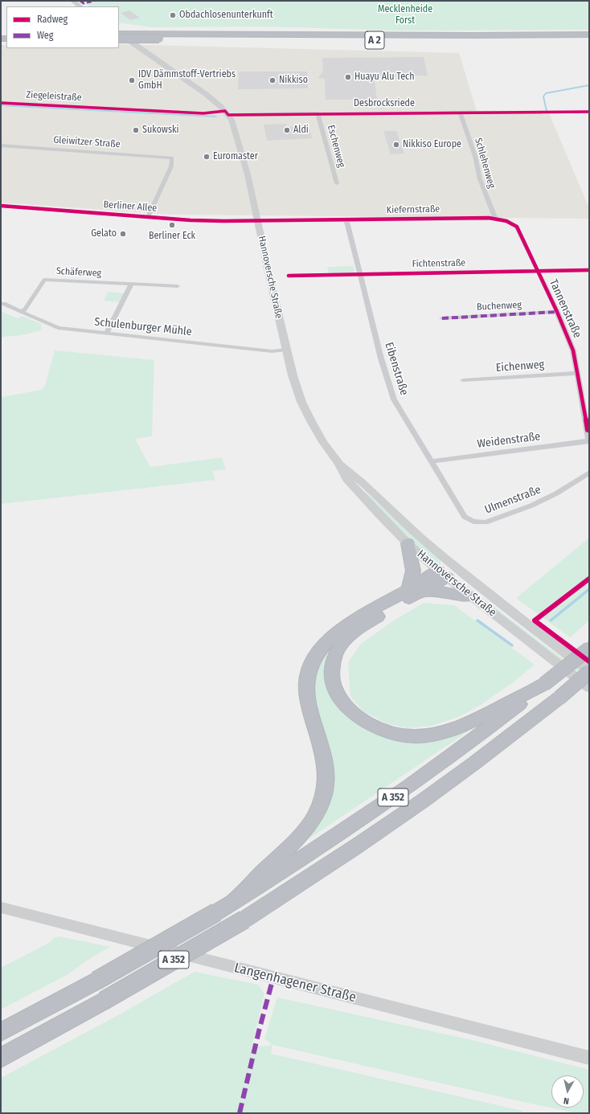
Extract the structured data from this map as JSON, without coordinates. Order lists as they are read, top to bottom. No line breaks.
{"streets":{"highway":["A 2","A 352"],"main road":["Hannoversche Straße","Langenhagener Straße"],"street":["Ziegeleistraße","Desbrocksriede","Gleiwitzer Straße","Eschenweg","Schlehenweg","Berliner Allee","Kiefernstraße","Fichtenstraße","Schäferweg","Buchenweg","Tannenstraße","Schulenburger Mühle","Eichenweg","Eibenstraße","Weidenstraße","Ulmenstraße"]},"crossings":[["A 2","Hannoversche Straße"],["Desbrocksriede","Eschenweg"],["Desbrocksriede","Schlehenweg"],["Desbrocksriede","Hannoversche Straße"],["Gleiwitzer Straße","Berliner Allee"],["Schlehenweg","Kiefernstraße"],["Berliner Allee","Kiefernstraße"],["Berliner Allee","Hannoversche Straße"],["Kiefernstraße","Fichtenstraße"],["Kiefernstraße","Hannoversche Straße"],["Kiefernstraße","Tannenstraße"],["Kiefernstraße","Eibenstraße"],["Fichtenstraße","Tannenstraße"],["Fichtenstraße","Eibenstraße"],["Schäferweg","Schulenburger Mühle"],["Hannoversche Straße","Schulenburger Mühle"],["Hannoversche Straße","A 352"],["Buchenweg","Tannenstraße"],["Tannenstraße","Eichenweg"],["Tannenstraße","Weidenstraße"],["Eibenstraße","Weidenstraße"],["Eibenstraße","Ulmenstraße"],["Weidenstraße","Ulmenstraße"]],"parks":["Mecklenheide Forst"],"places":["Obdachlosenunterkunft","Huayu Alu Tech","IDV Dämmstoff-Vertriebs GmbH","Nikkiso","Sukowski","Aldi","Nikkiso Europe","Euromaster","Berliner Eck","Gelato"],"legend":["Radweg","Weg"],"north":"bottom"}
